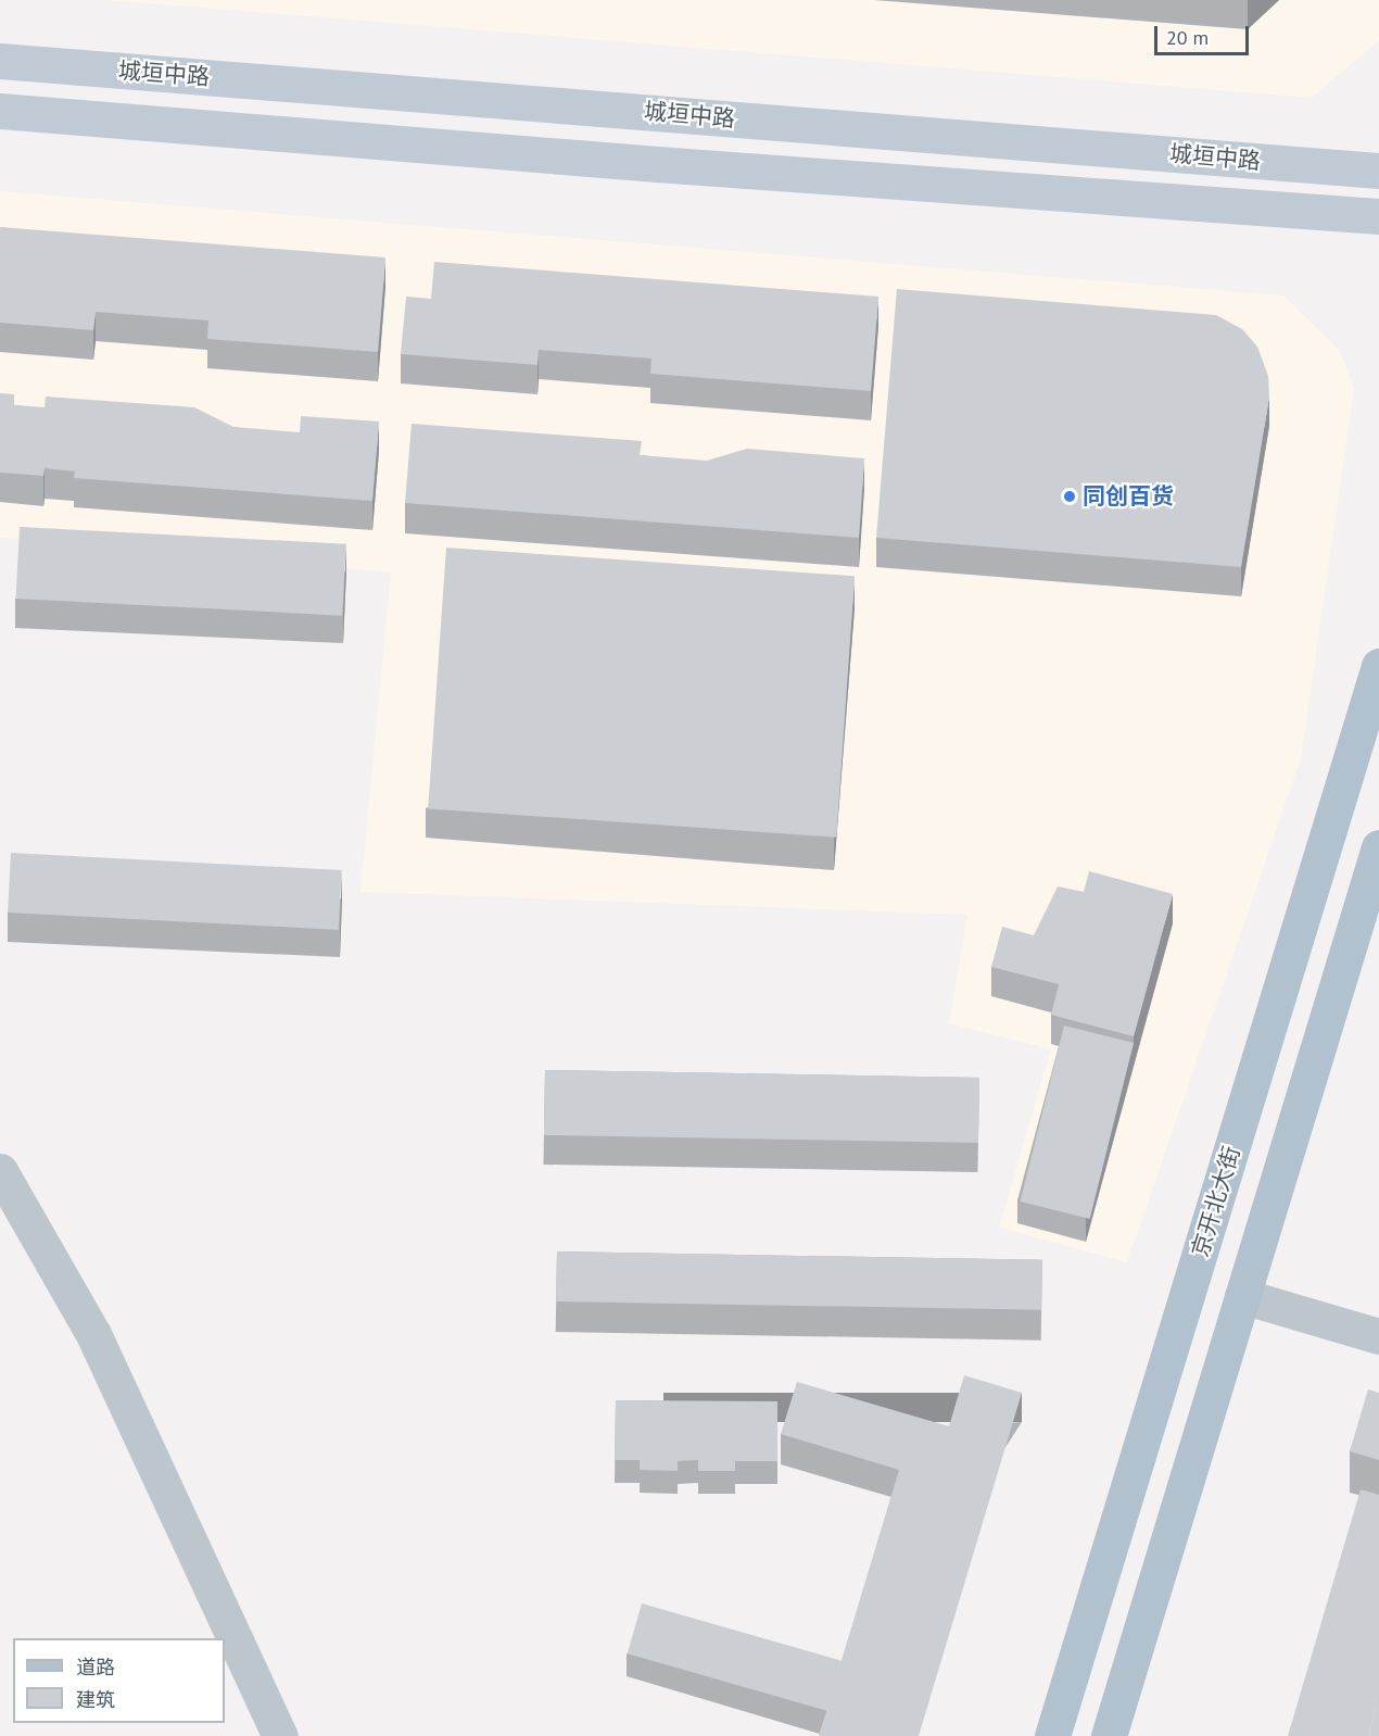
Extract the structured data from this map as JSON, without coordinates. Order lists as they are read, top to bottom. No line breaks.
{"streets":{"main road":["城垣中路","京开北大街"]},"places":["同创百货"],"legend":["道路","建筑"],"scale_bar":"20 m"}
